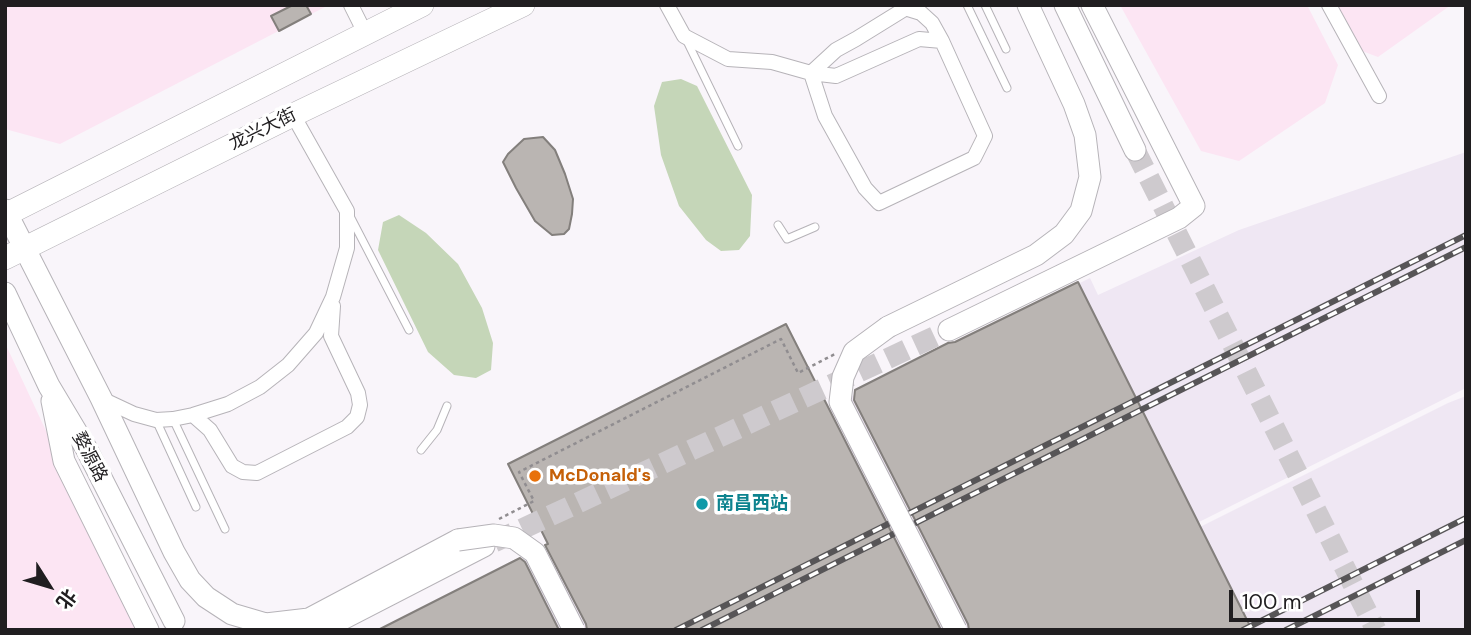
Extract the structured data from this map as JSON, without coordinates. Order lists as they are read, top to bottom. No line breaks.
{"streets":{"main road":["龙兴大街"],"street":["婺源路"]},"crossings":[["龙兴大街","婺源路"]],"places":["McDonald's","南昌西站"],"scale_bar":"100 m","north":"bottom right"}
